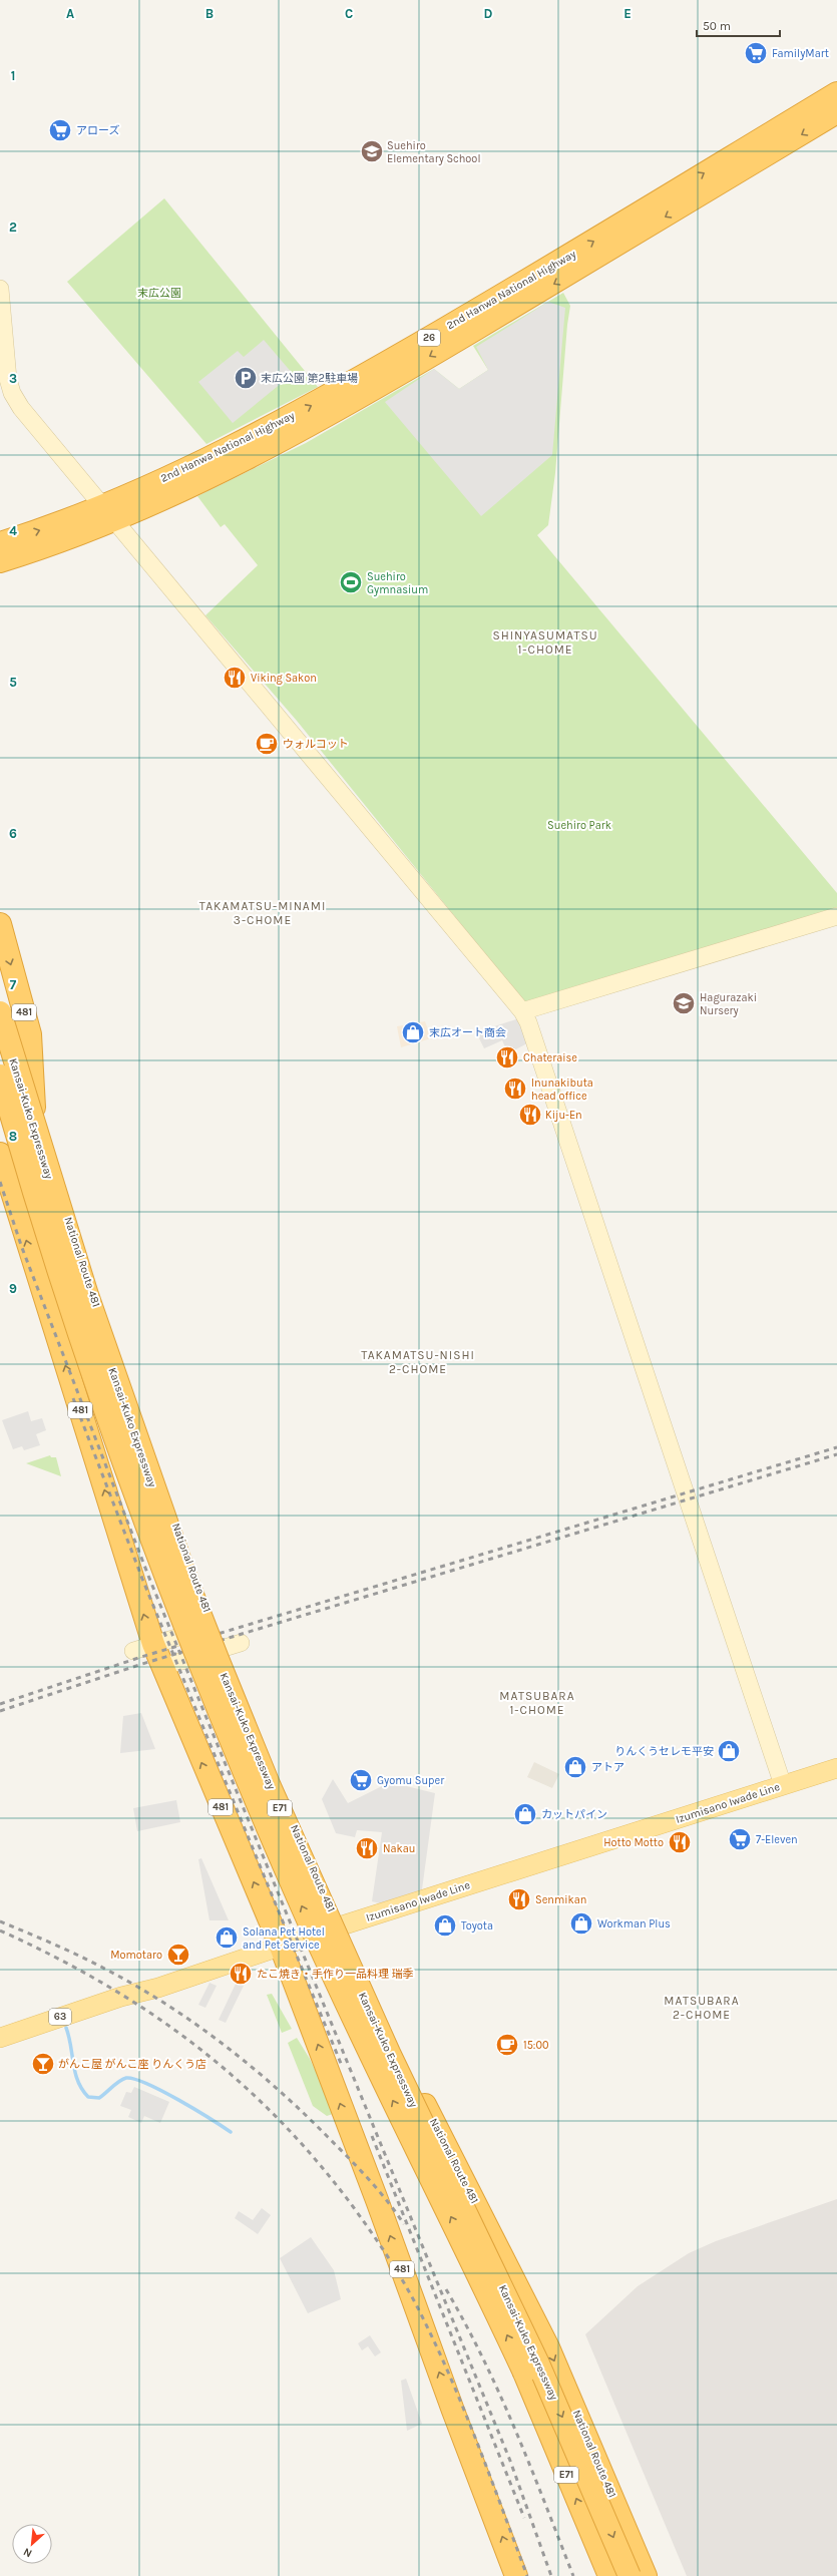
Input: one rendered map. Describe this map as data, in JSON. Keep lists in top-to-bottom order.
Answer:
{
  "streets": {
    "highway": [
      "2nd Hanwa National Highway",
      "26",
      "481",
      "Kansai-Kuko Expressway",
      "National Route 481",
      "E71"
    ],
    "main road": ["Izumisano Iwade Line", "63"]
  },
  "crossings": [
    ["481", "National Route 481"],
    ["481", "Izumisano Iwade Line"],
    ["National Route 481", "Izumisano Iwade Line"]
  ],
  "districts": [
    "SHINYASUMATSU 1-CHOME",
    "TAKAMATSU-MINAMI 3-CHOME",
    "TAKAMATSU-NISHI 2-CHOME",
    "MATSUBARA 1-CHOME",
    "MATSUBARA 2-CHOME"
  ],
  "parks": ["末広公園", "Suehiro Park"],
  "places": {
    "supermarket": [
      "FamilyMart",
      "アローズ",
      "Gyomu Super",
      "7-Eleven"
    ],
    "school or university": ["Suehiro Elementary School", "Hagurazaki Nursery"],
    "parking": ["末広公園 第2駐車場"],
    "sports": ["Suehiro Gymnasium"],
    "restaurant": [
      "Viking Sakon",
      "Chateraise",
      "Inunakibuta head office",
      "Kiju-En",
      "Hotto Motto",
      "Nakau",
      "Senmikan",
      "たこ焼き・手作り一品料理 瑞季"
    ],
    "cafe": ["ウォルコット", "15:00"],
    "shop": [
      "末広オート商会",
      "りんくうセレモ平安",
      "アトア",
      "カットパイン",
      "Workman Plus",
      "Toyota",
      "Solana Pet Hotel and Pet Service"
    ],
    "bar": ["Momotaro", "がんこ屋 がんこ座 りんくう店"]
  },
  "scale_bar": "50 m",
  "north": "bottom left",
  "grid": {
    "columns": [
      "A",
      "B",
      "C",
      "D",
      "E"
    ],
    "rows": [
      "1",
      "2",
      "3",
      "4",
      "5",
      "6",
      "7",
      "8",
      "9"
    ]
  }
}
